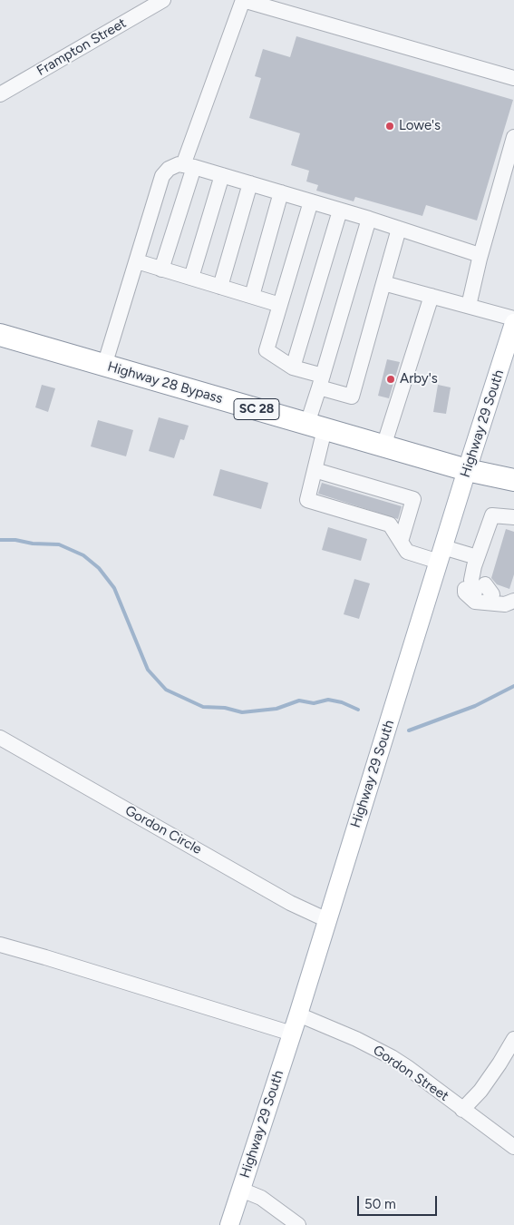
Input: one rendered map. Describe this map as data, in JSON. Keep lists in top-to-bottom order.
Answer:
{
  "streets": {
    "highway": ["Highway 28 Bypass", "SC 28"],
    "main road": ["Highway 29 South"],
    "street": ["Frampton Street", "Gordon Circle", "Gordon Street"]
  },
  "crossings": [
    ["Highway 28 Bypass", "Highway 29 South"],
    ["Highway 29 South", "Gordon Circle"],
    ["Highway 29 South", "Gordon Street"]
  ],
  "places": ["Lowe's", "Arby's"],
  "scale_bar": "50 m"
}
